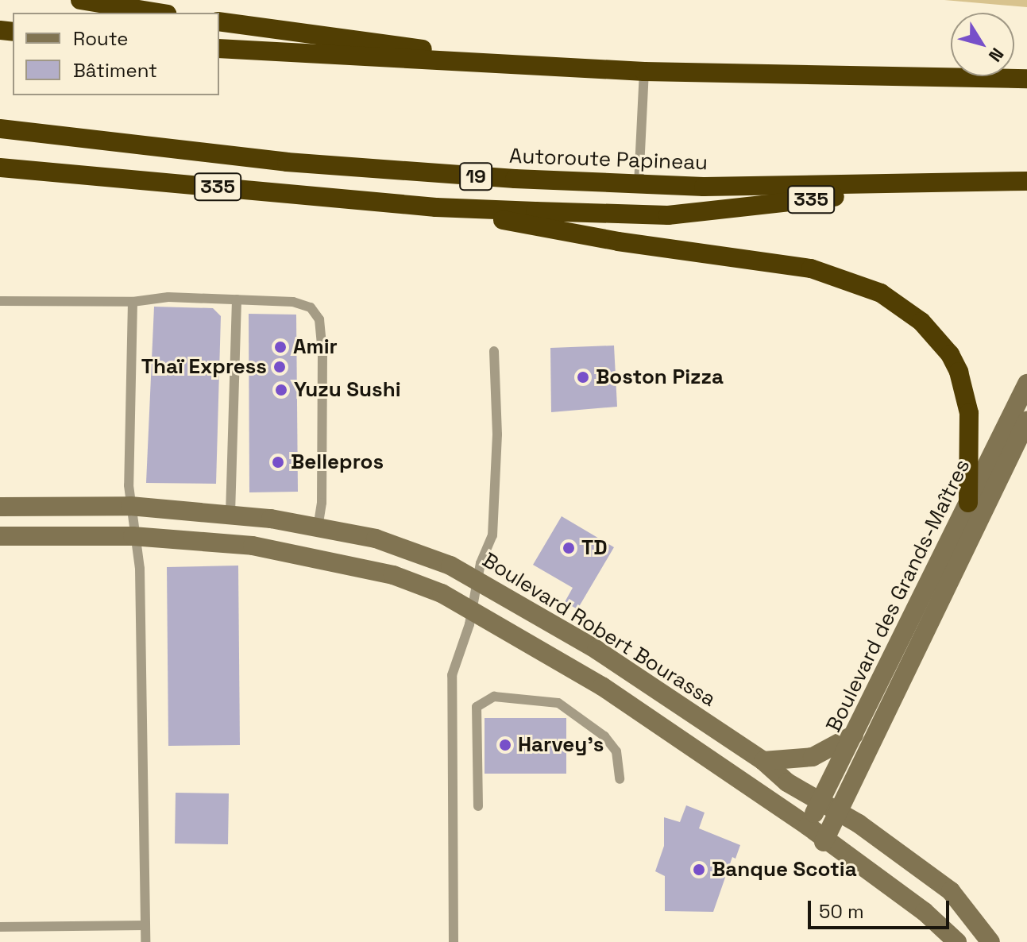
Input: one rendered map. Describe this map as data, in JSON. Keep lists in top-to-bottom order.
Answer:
{
  "streets": {
    "highway": ["Autoroute Papineau", "19", "335"],
    "street": ["Boulevard des Grands-Maîtres", "Boulevard Robert Bourassa"]
  },
  "crossings": [
    ["Autoroute Papineau", "335"],
    ["Boulevard des Grands-Maîtres", "Boulevard Robert Bourassa"]
  ],
  "places": [
    "Amir",
    "Thaï Express",
    "Boston Pizza",
    "Yuzu Sushi",
    "Bellepros",
    "TD",
    "Harvey's",
    "Banque Scotia"
  ],
  "legend": ["Route", "Bâtiment"],
  "scale_bar": "50 m",
  "north": "bottom right"
}
